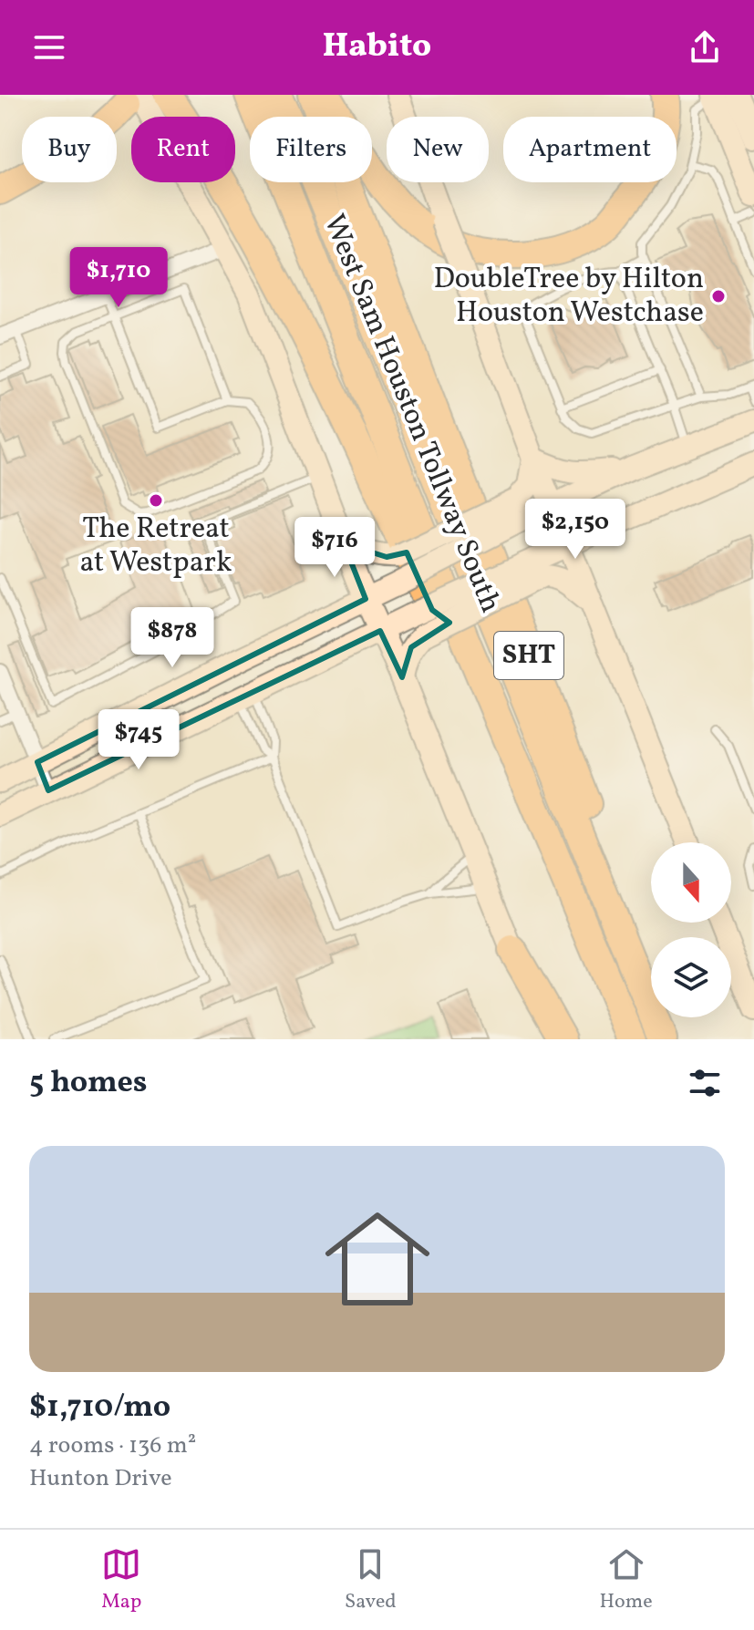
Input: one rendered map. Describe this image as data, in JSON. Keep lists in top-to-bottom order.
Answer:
{
  "streets": {
    "highway": ["West Sam Houston Tollway South", "SHT"]
  },
  "places": ["DoubleTree by Hilton Houston Westchase", "The Retreat at Westpark"],
  "north": "bottom",
  "page": {
    "header": "Habito",
    "chip": [
      "Buy",
      "Rent",
      "Filters",
      "New",
      "Apartment"
    ],
    "price": [
      "$1,710",
      "$2,150",
      "$716",
      "$878",
      "$745"
    ],
    "heading": "5 homes",
    "list": [
      {
        "name": "$1,710/mo",
        "note": "4 rooms · 136 m² · Hunton Drive"
      }
    ],
    "tabs": ["Map", "Saved", "Home"]
  }
}
